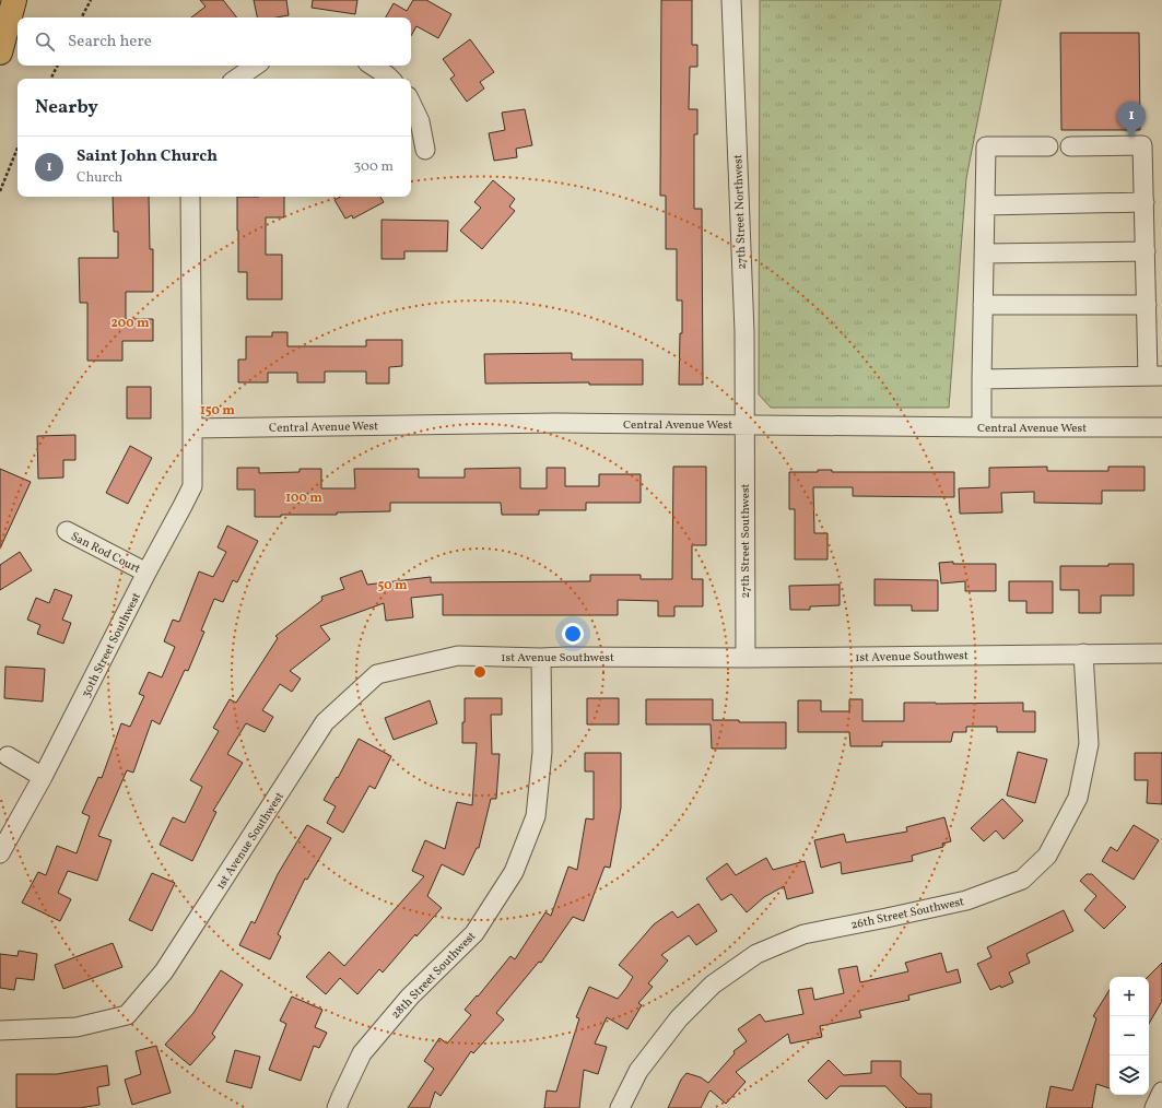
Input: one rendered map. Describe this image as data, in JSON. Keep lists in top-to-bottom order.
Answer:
{
  "streets": {
    "street": [
      "27th Street Northwest",
      "Central Avenue West",
      "27th Street Southwest",
      "San Rod Court",
      "30th Street Southwest",
      "1st Avenue Southwest",
      "26th Street Southwest",
      "28th Street Southwest"
    ]
  },
  "crossings": [
    ["27th Street Northwest", "Central Avenue West"],
    ["27th Street Northwest", "27th Street Southwest"],
    ["Central Avenue West", "27th Street Southwest"],
    ["Central Avenue West", "30th Street Southwest"],
    ["27th Street Southwest", "1st Avenue Southwest"],
    ["San Rod Court", "30th Street Southwest"],
    ["1st Avenue Southwest", "26th Street Southwest"],
    ["1st Avenue Southwest", "28th Street Southwest"]
  ],
  "page": {
    "search": "Search here",
    "heading": "Nearby",
    "pins": "1",
    "list": [
      {
        "mark": "1",
        "name": "Saint John Church",
        "note": "Church",
        "value": "300 m"
      }
    ],
    "map_buttons": ["+", "−"]
  },
  "rings": [
    "200 m",
    "150 m",
    "100 m",
    "50 m"
  ]
}
